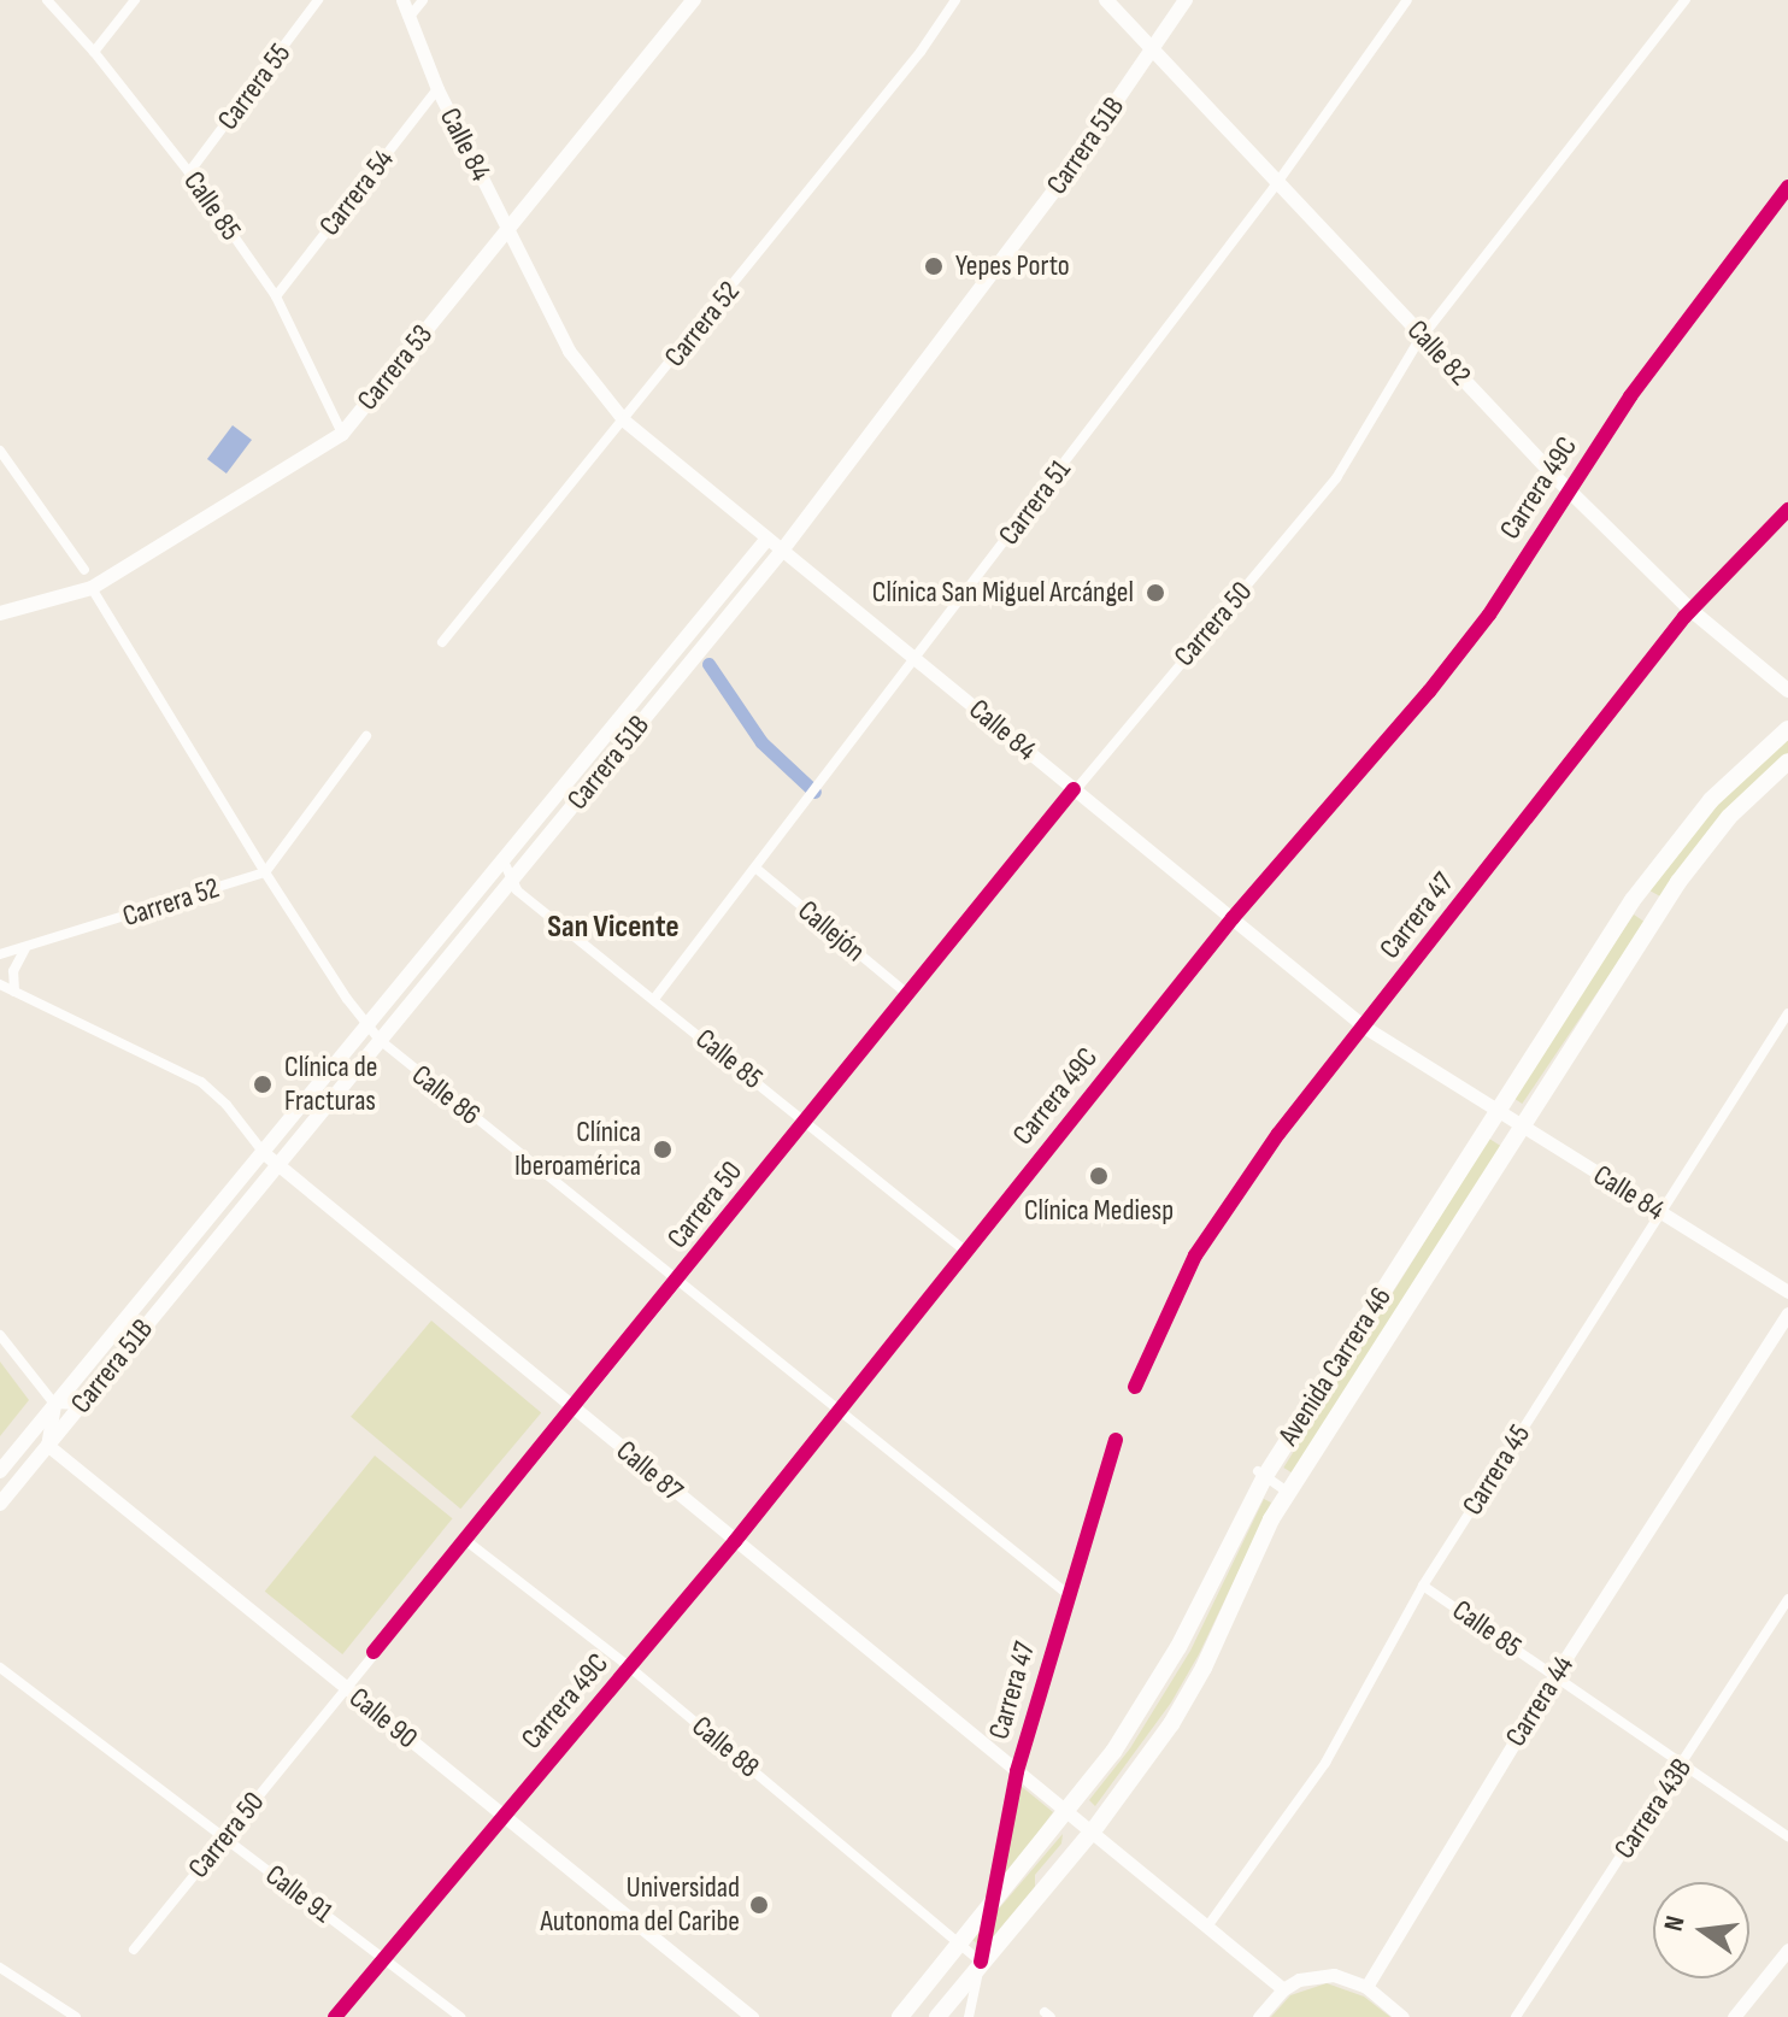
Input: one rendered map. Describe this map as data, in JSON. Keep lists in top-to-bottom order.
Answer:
{
  "streets": {
    "main road": [
      "Carrera 51B",
      "Calle 82",
      "Carrera 53",
      "Avenida Carrera 46"
    ],
    "street": [
      "Carrera 55",
      "Calle 84",
      "Carrera 54",
      "Calle 85",
      "Carrera 52",
      "Carrera 49C",
      "Carrera 51",
      "Carrera 50",
      "Carrera 47",
      "Callejón",
      "Calle 86",
      "Carrera 45",
      "Calle 87",
      "Carrera 44",
      "Calle 90",
      "Calle 88",
      "Carrera 43B",
      "Calle 91"
    ]
  },
  "crossings": [
    ["Carrera 55", "Calle 85"],
    ["Calle 84", "Carrera 51B"],
    ["Calle 84", "Carrera 54"],
    ["Calle 84", "Carrera 52"],
    ["Calle 84", "Carrera 53"],
    ["Calle 84", "Carrera 49C"],
    ["Calle 84", "Carrera 51"],
    ["Calle 84", "Carrera 50"],
    ["Calle 84", "Carrera 47"],
    ["Calle 84", "Avenida Carrera 46"],
    ["Calle 84", "Carrera 45"],
    ["Carrera 51B", "Calle 85"],
    ["Carrera 51B", "Calle 82"],
    ["Carrera 51B", "Calle 86"],
    ["Carrera 51B", "Calle 87"],
    ["Carrera 51B", "Calle 90"],
    ["Carrera 54", "Calle 85"],
    ["Calle 85", "Carrera 53"],
    ["Calle 85", "Carrera 49C"],
    ["Calle 85", "Carrera 51"],
    ["Calle 85", "Carrera 50"],
    ["Calle 85", "Carrera 45"],
    ["Calle 85", "Carrera 44"],
    ["Calle 85", "Carrera 43B"],
    ["Carrera 52", "Calle 86"],
    ["Calle 82", "Carrera 49C"],
    ["Calle 82", "Carrera 51"],
    ["Calle 82", "Carrera 50"],
    ["Calle 82", "Carrera 47"],
    ["Carrera 53", "Calle 86"],
    ["Carrera 49C", "Calle 86"],
    ["Carrera 49C", "Calle 87"],
    ["Carrera 49C", "Calle 90"],
    ["Carrera 49C", "Calle 88"],
    ["Carrera 49C", "Calle 91"],
    ["Carrera 51", "Callejón"],
    ["Carrera 50", "Callejón"],
    ["Carrera 50", "Calle 86"],
    ["Carrera 50", "Calle 87"],
    ["Carrera 50", "Calle 90"],
    ["Carrera 50", "Calle 88"],
    ["Carrera 50", "Calle 91"],
    ["Carrera 47", "Calle 86"],
    ["Carrera 47", "Avenida Carrera 46"],
    ["Carrera 47", "Calle 87"],
    ["Carrera 47", "Calle 88"],
    ["Avenida Carrera 46", "Calle 87"],
    ["Avenida Carrera 46", "Calle 88"],
    ["Carrera 45", "Calle 87"]
  ],
  "districts": ["San Vicente"],
  "places": [
    "Yepes Porto",
    "Clínica San Miguel Arcángel",
    "Clínica de Fracturas",
    "Clínica Iberoamérica",
    "Clínica Mediesp",
    "Universidad Autonoma del Caribe"
  ],
  "north": "left"
}
